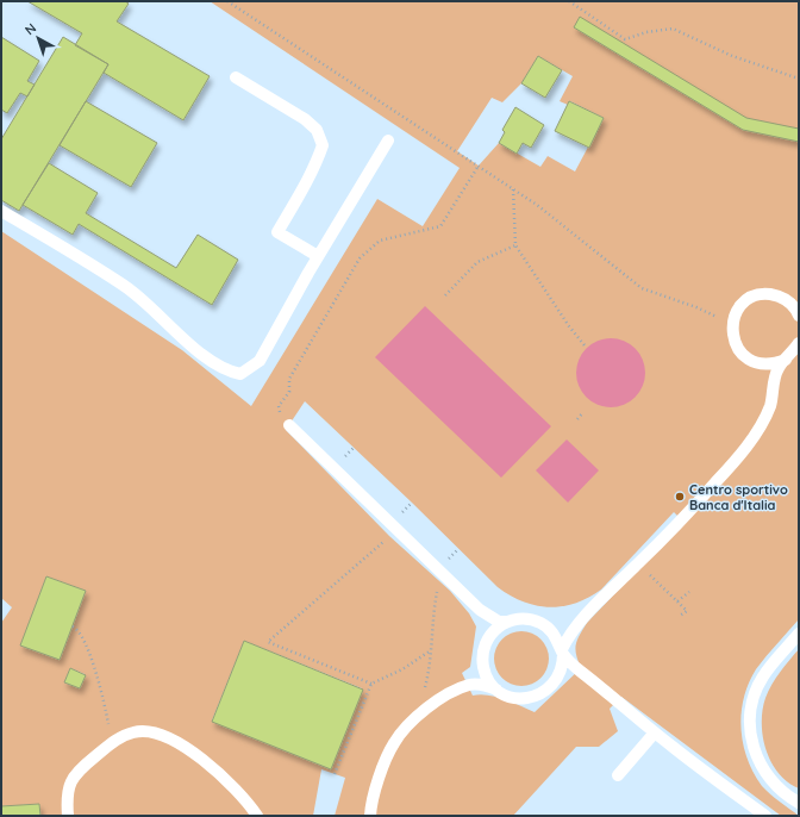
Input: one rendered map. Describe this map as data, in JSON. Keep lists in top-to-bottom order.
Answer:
{
  "places": ["Centro sportivo Banca d'Italia"],
  "north": "top left"
}
